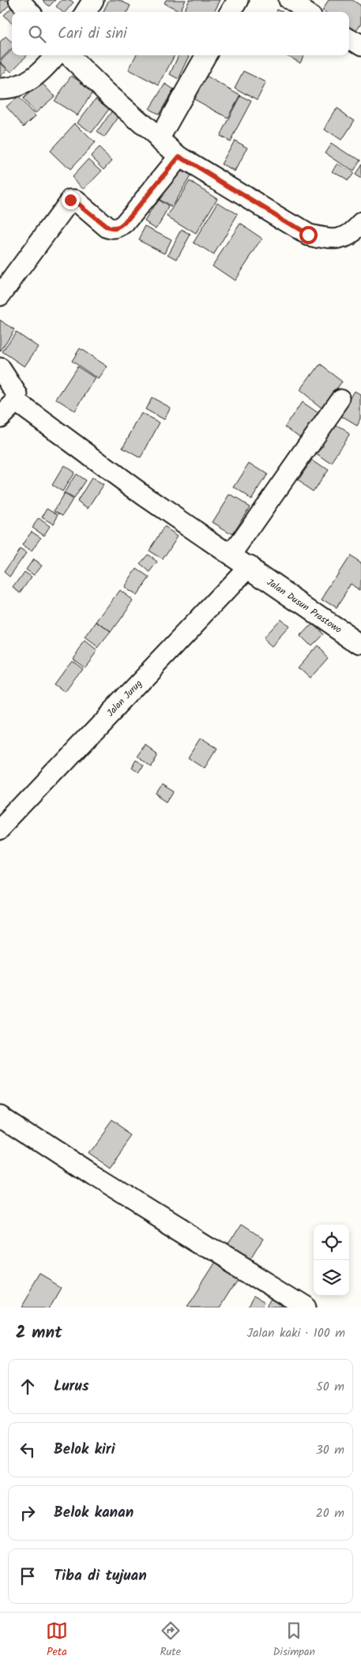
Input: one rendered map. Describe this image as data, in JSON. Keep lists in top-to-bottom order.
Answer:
{
  "streets": {
    "street": ["Jalan Dusun Prastowo", "Jalan Jurug"]
  },
  "crossings": [
    ["Jalan Dusun Prastowo", "Jalan Jurug"]
  ],
  "page": {
    "search": "Cari di sini",
    "heading": ["2 mnt", "Jalan kaki · 100 m"],
    "list": [
      ["Lurus", "50 m"],
      ["Belok kiri", "30 m"],
      ["Belok kanan", "20 m"],
      "Tiba di tujuan"
    ],
    "nav": ["Peta", "Rute", "Disimpan"]
  }
}
